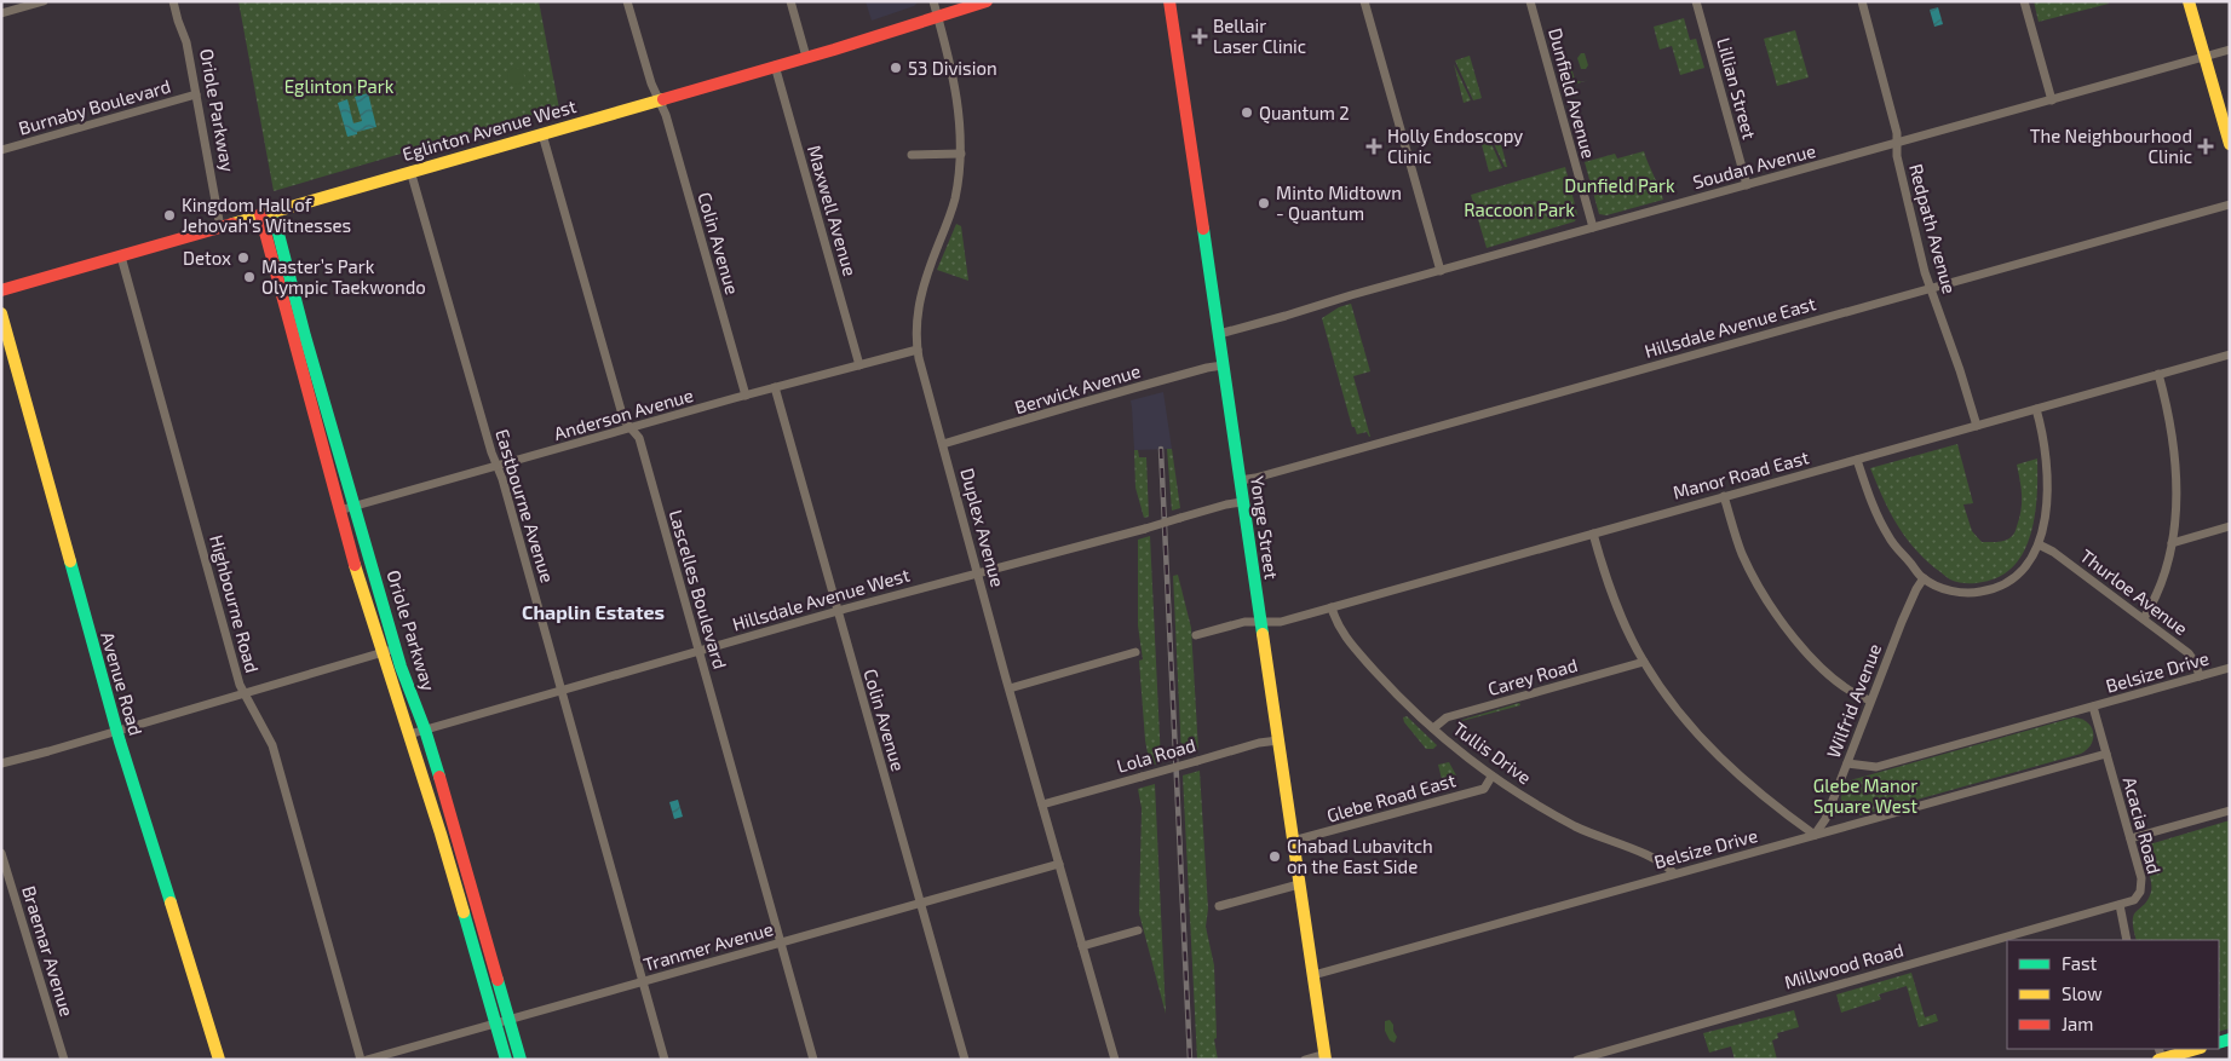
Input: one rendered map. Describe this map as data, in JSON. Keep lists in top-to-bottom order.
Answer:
{
  "streets": {
    "main road": [
      "Oriole Parkway",
      "Eglinton Avenue West",
      "Yonge Street",
      "Avenue Road"
    ],
    "street": [
      "Lillian Street",
      "Dunfield Avenue",
      "Burnaby Boulevard",
      "Soudan Avenue",
      "Maxwell Avenue",
      "Redpath Avenue",
      "Colin Avenue",
      "Hillsdale Avenue East",
      "Berwick Avenue",
      "Anderson Avenue",
      "Manor Road East",
      "Eastbourne Avenue",
      "Duplex Avenue",
      "Lascelles Boulevard",
      "Thurloe Avenue",
      "Hillsdale Avenue West",
      "Highbourne Road",
      "Belsize Drive",
      "Carey Road",
      "Wilfrid Avenue",
      "Tullis Drive",
      "Lola Road",
      "Glebe Road East",
      "Acacia Road",
      "Tranmer Avenue",
      "Braemar Avenue",
      "Millwood Road"
    ]
  },
  "crossings": [
    ["Lillian Street", "Soudan Avenue"],
    ["Dunfield Avenue", "Soudan Avenue"],
    ["Burnaby Boulevard", "Oriole Parkway"],
    ["Oriole Parkway", "Eglinton Avenue West"],
    ["Oriole Parkway", "Anderson Avenue"],
    ["Oriole Parkway", "Hillsdale Avenue West"],
    ["Oriole Parkway", "Tranmer Avenue"],
    ["Eglinton Avenue West", "Maxwell Avenue"],
    ["Eglinton Avenue West", "Colin Avenue"],
    ["Eglinton Avenue West", "Eastbourne Avenue"],
    ["Eglinton Avenue West", "Duplex Avenue"],
    ["Eglinton Avenue West", "Lascelles Boulevard"],
    ["Eglinton Avenue West", "Highbourne Road"],
    ["Soudan Avenue", "Redpath Avenue"],
    ["Soudan Avenue", "Yonge Street"],
    ["Maxwell Avenue", "Anderson Avenue"],
    ["Redpath Avenue", "Hillsdale Avenue East"],
    ["Redpath Avenue", "Manor Road East"],
    ["Colin Avenue", "Anderson Avenue"],
    ["Colin Avenue", "Hillsdale Avenue West"],
    ["Colin Avenue", "Tranmer Avenue"],
    ["Hillsdale Avenue East", "Yonge Street"],
    ["Berwick Avenue", "Duplex Avenue"],
    ["Berwick Avenue", "Yonge Street"],
    ["Anderson Avenue", "Eastbourne Avenue"],
    ["Anderson Avenue", "Duplex Avenue"],
    ["Anderson Avenue", "Lascelles Boulevard"],
    ["Manor Road East", "Yonge Street"],
    ["Manor Road East", "Tullis Drive"],
    ["Eastbourne Avenue", "Hillsdale Avenue West"],
    ["Eastbourne Avenue", "Tranmer Avenue"],
    ["Duplex Avenue", "Hillsdale Avenue West"],
    ["Duplex Avenue", "Lola Road"],
    ["Duplex Avenue", "Tranmer Avenue"],
    ["Yonge Street", "Hillsdale Avenue West"],
    ["Yonge Street", "Belsize Drive"],
    ["Yonge Street", "Lola Road"],
    ["Yonge Street", "Glebe Road East"],
    ["Lascelles Boulevard", "Hillsdale Avenue West"],
    ["Lascelles Boulevard", "Tranmer Avenue"],
    ["Thurloe Avenue", "Belsize Drive"],
    ["Belsize Drive", "Wilfrid Avenue"],
    ["Belsize Drive", "Tullis Drive"],
    ["Belsize Drive", "Acacia Road"],
    ["Carey Road", "Tullis Drive"],
    ["Tullis Drive", "Glebe Road East"],
    ["Acacia Road", "Millwood Road"]
  ],
  "districts": ["Chaplin Estates"],
  "parks": [
    "Eglinton Park",
    "Dunfield Park",
    "Raccoon Park",
    "Glebe Manor Square West"
  ],
  "places": {
    "health": ["Bellair Laser Clinic", "Holly Endoscopy Clinic", "The Neighbourhood Clinic"],
    "other": [
      "53 Division",
      "Quantum 2",
      "Minto Midtown - Quantum",
      "Kingdom Hall of Jehovah's Witnesses",
      "Detox",
      "Master’s Park Olympic Taekwondo",
      "Chabad Lubavitch on the East Side"
    ]
  },
  "legend": ["Fast", "Slow", "Jam"]
}
